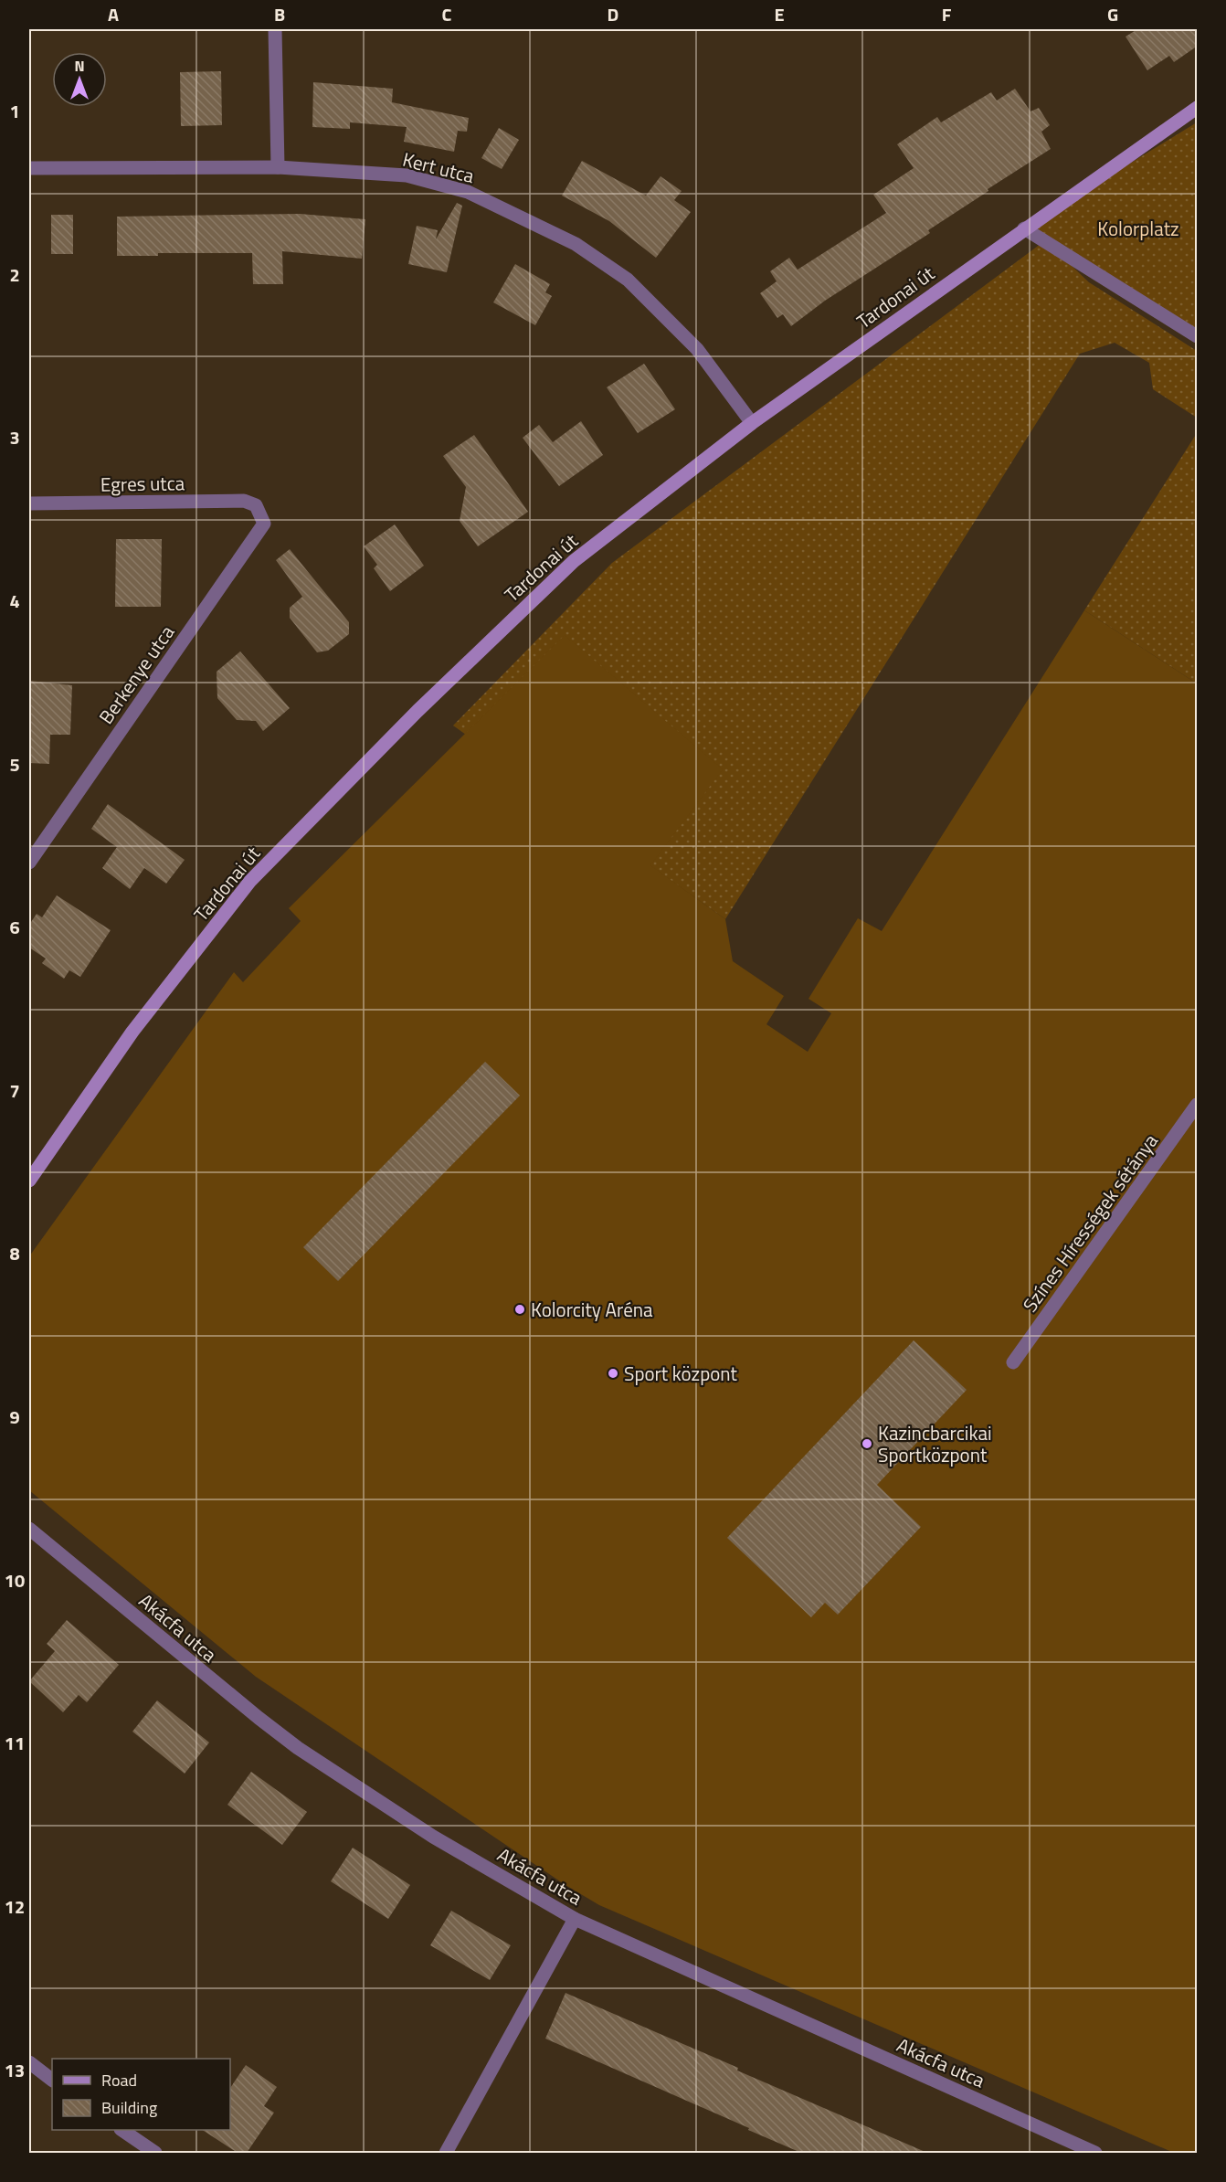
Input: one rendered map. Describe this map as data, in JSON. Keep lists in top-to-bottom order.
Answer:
{
  "streets": {
    "street": [
      "Kert utca",
      "Tardonai út",
      "Egres utca",
      "Berkenye utca",
      "Színes Hírességek sétánya",
      "Akácfa utca"
    ]
  },
  "crossings": [
    ["Kert utca", "Tardonai út"],
    ["Egres utca", "Berkenye utca"]
  ],
  "parks": ["Kolorplatz"],
  "places": ["Kolorcity Aréna", "Sport központ", "Kazincbarcikai Sportközpont"],
  "legend": ["Road", "Building"],
  "north": "top",
  "grid": {
    "columns": [
      "A",
      "B",
      "C",
      "D",
      "E",
      "F",
      "G"
    ],
    "rows": [
      "1",
      "2",
      "3",
      "4",
      "5",
      "6",
      "7",
      "8",
      "9",
      "10",
      "11",
      "12",
      "13"
    ]
  }
}
